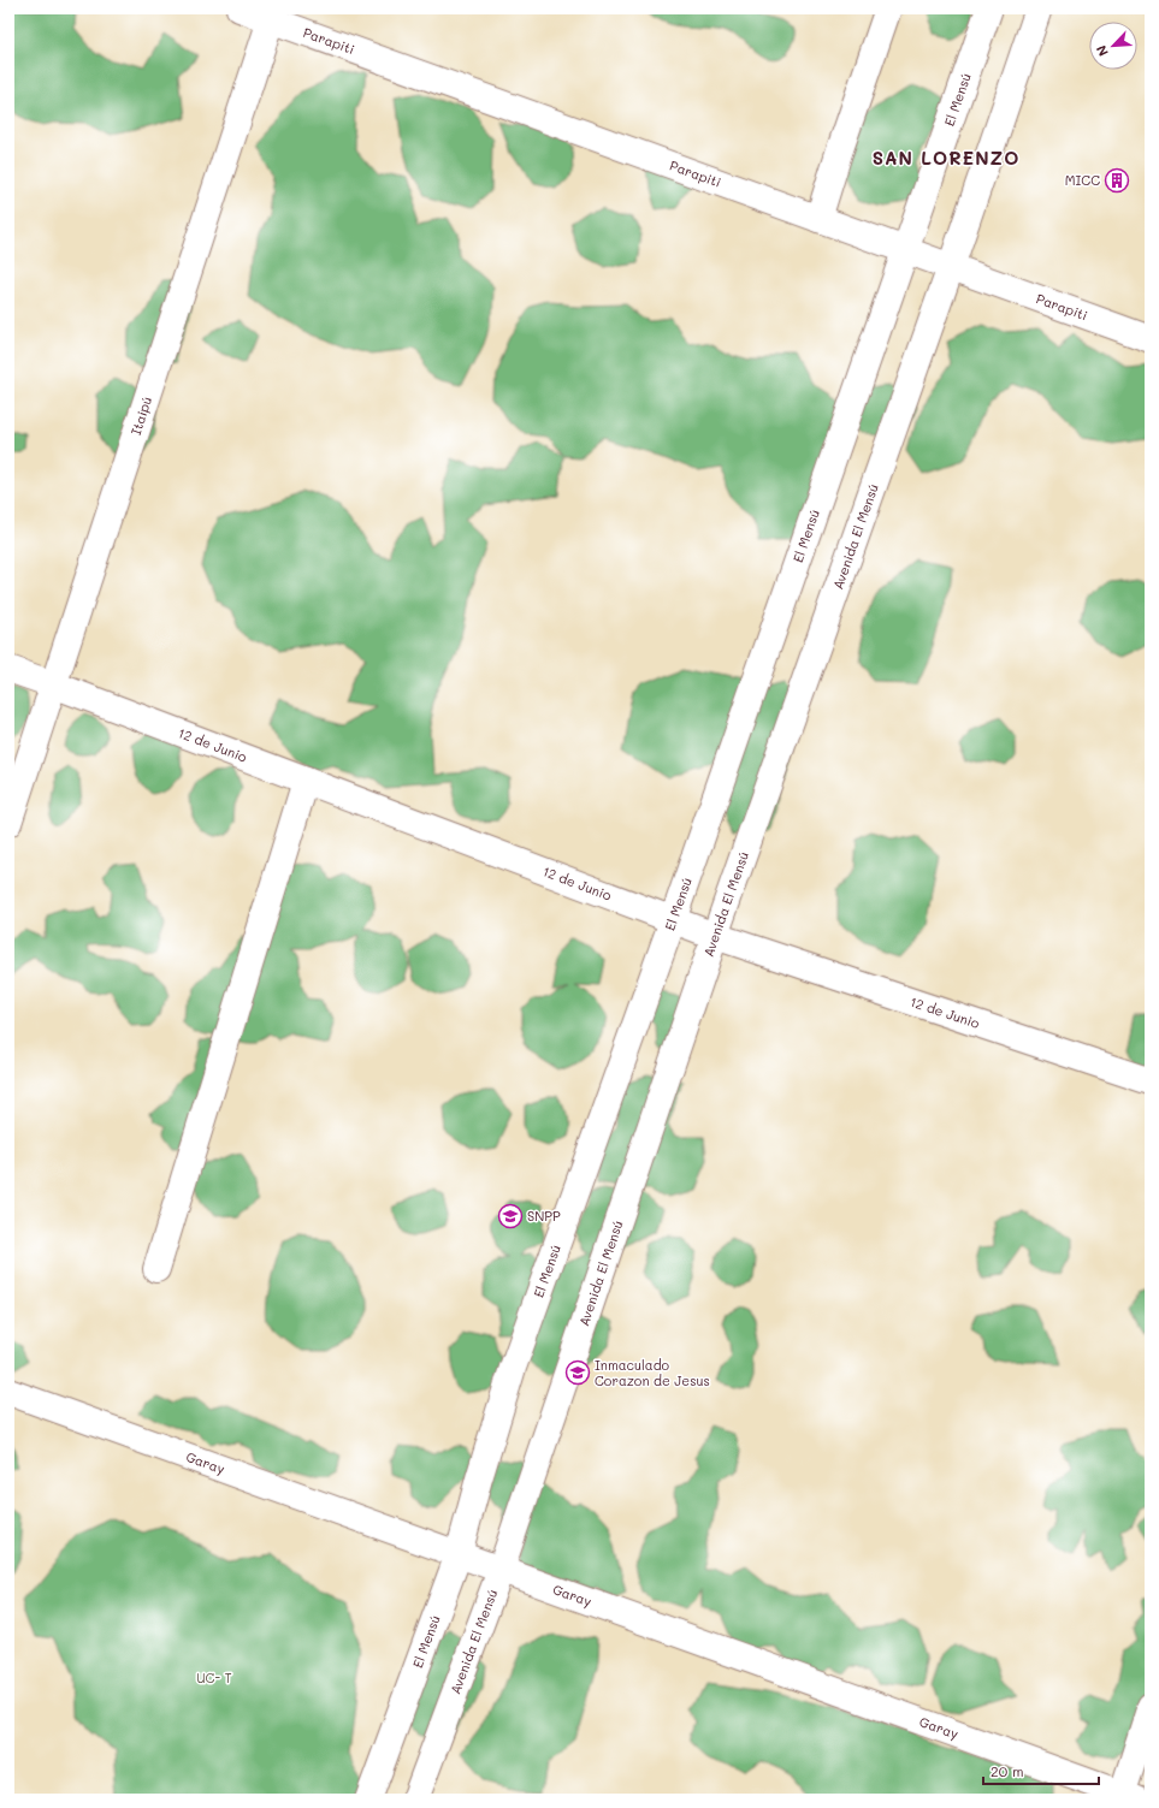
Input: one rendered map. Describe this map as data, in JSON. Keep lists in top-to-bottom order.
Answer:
{
  "streets": {
    "street": [
      "Parapiti",
      "El Mensú",
      "Itaipú",
      "Avenida El Mensú",
      "12 de Junio",
      "Garay"
    ]
  },
  "crossings": [
    ["Parapiti", "El Mensú"],
    ["Parapiti", "Itaipú"],
    ["Parapiti", "Avenida El Mensú"],
    ["El Mensú", "12 de Junio"],
    ["El Mensú", "Garay"],
    ["Itaipú", "12 de Junio"],
    ["Avenida El Mensú", "12 de Junio"],
    ["Avenida El Mensú", "Garay"]
  ],
  "districts": ["SAN LORENZO"],
  "parks": ["UC- T"],
  "places": {
    "building": ["MICC"],
    "school or university": ["SNPP", "Inmaculado Corazon de Jesus"]
  },
  "scale_bar": "20 m",
  "north": "bottom left"
}
